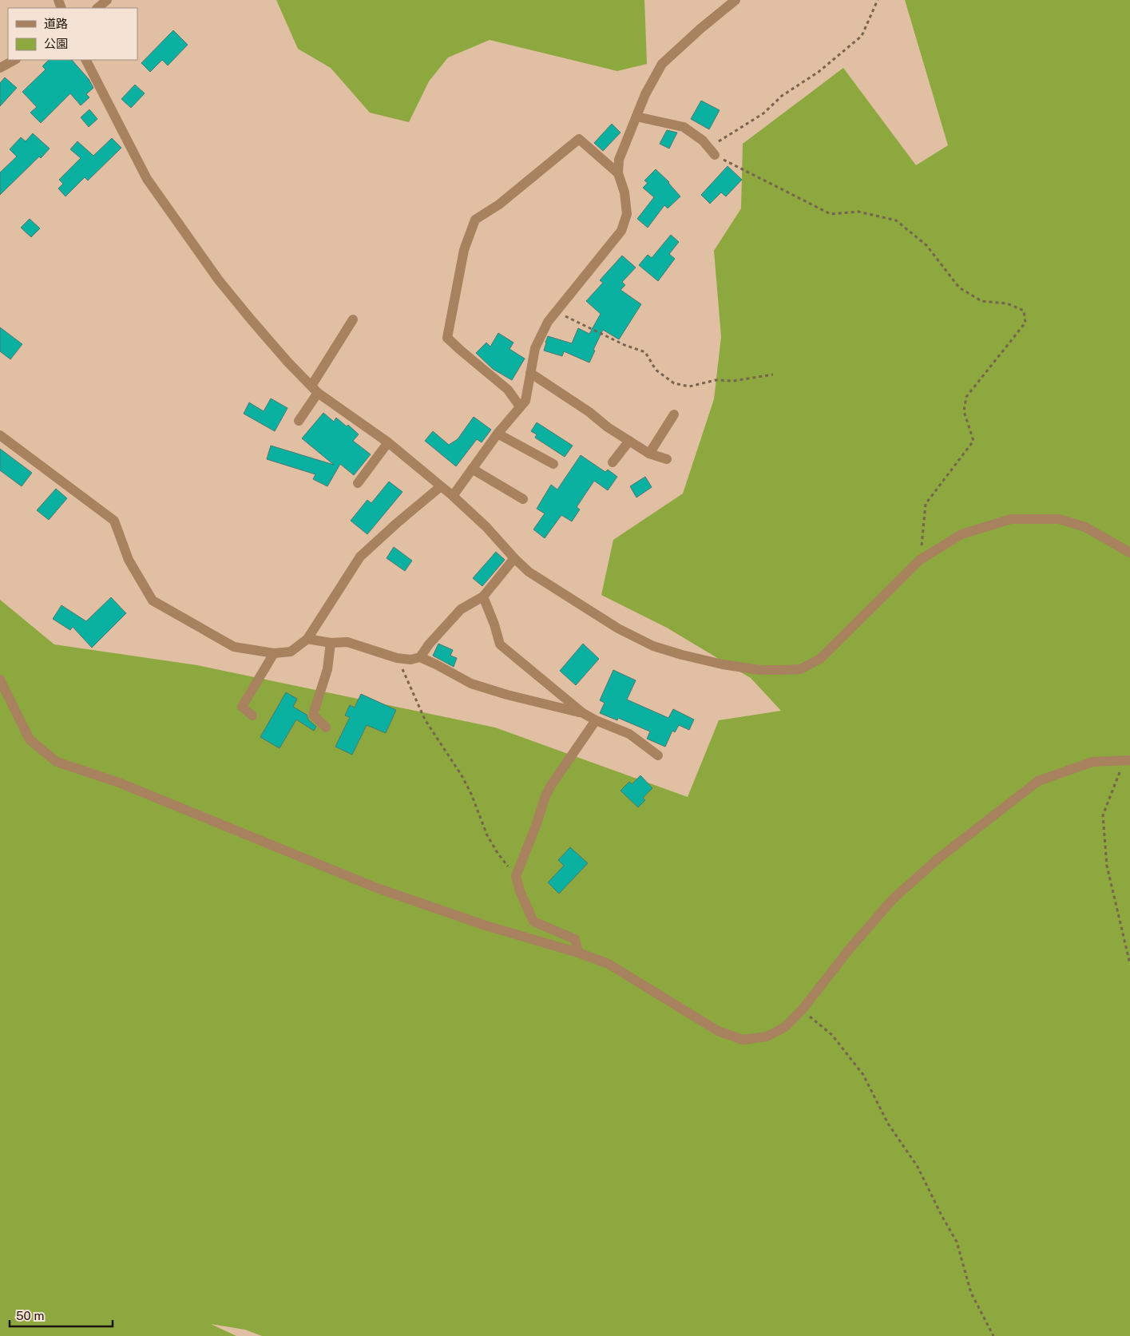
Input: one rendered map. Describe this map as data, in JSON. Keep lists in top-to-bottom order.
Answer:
{
  "legend": ["道路", "公園"],
  "scale_bar": "50 m"
}
